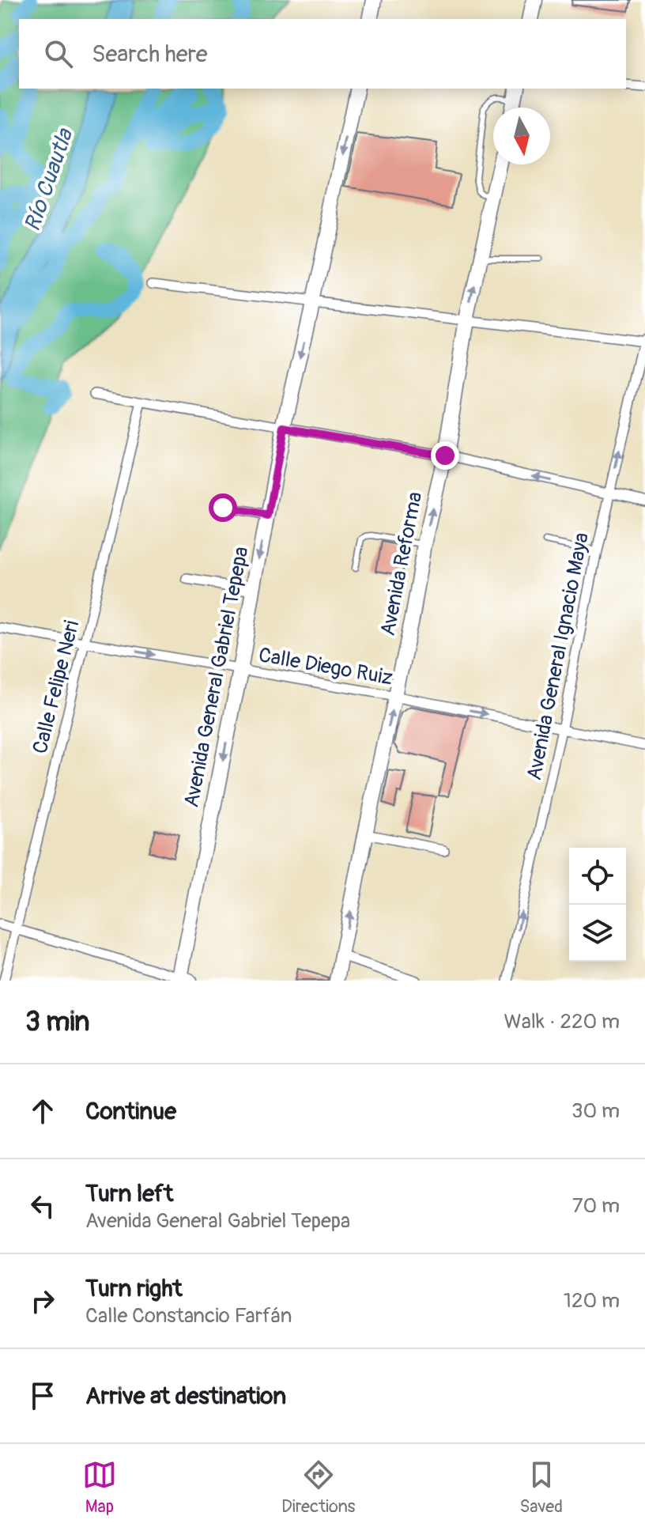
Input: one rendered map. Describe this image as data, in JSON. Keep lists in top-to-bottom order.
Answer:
{
  "streets": {
    "main road": ["Avenida Reforma", "Avenida General Gabriel Tepepa"],
    "street": ["Avenida General Ignacio Maya", "Calle Diego Ruiz", "Calle Felipe Neri"]
  },
  "crossings": [
    ["Avenida Reforma", "Calle Diego Ruiz"],
    ["Avenida General Ignacio Maya", "Calle Diego Ruiz"],
    ["Calle Diego Ruiz", "Avenida General Gabriel Tepepa"],
    ["Calle Diego Ruiz", "Calle Felipe Neri"]
  ],
  "one_way": [
    "Avenida Reforma",
    "Avenida General Ignacio Maya",
    "Calle Diego Ruiz",
    "Avenida General Gabriel Tepepa"
  ],
  "water": ["Río Cuautla"],
  "north": "bottom",
  "page": {
    "search": "Search here",
    "heading": ["3 min", "Walk · 220 m"],
    "list": [
      ["Continue", "30 m"],
      ["Turn left", "Avenida General Gabriel Tepepa", "70 m"],
      ["Turn right", "Calle Constancio Farfán", "120 m"],
      "Arrive at destination"
    ],
    "nav": ["Map", "Directions", "Saved"]
  }
}
